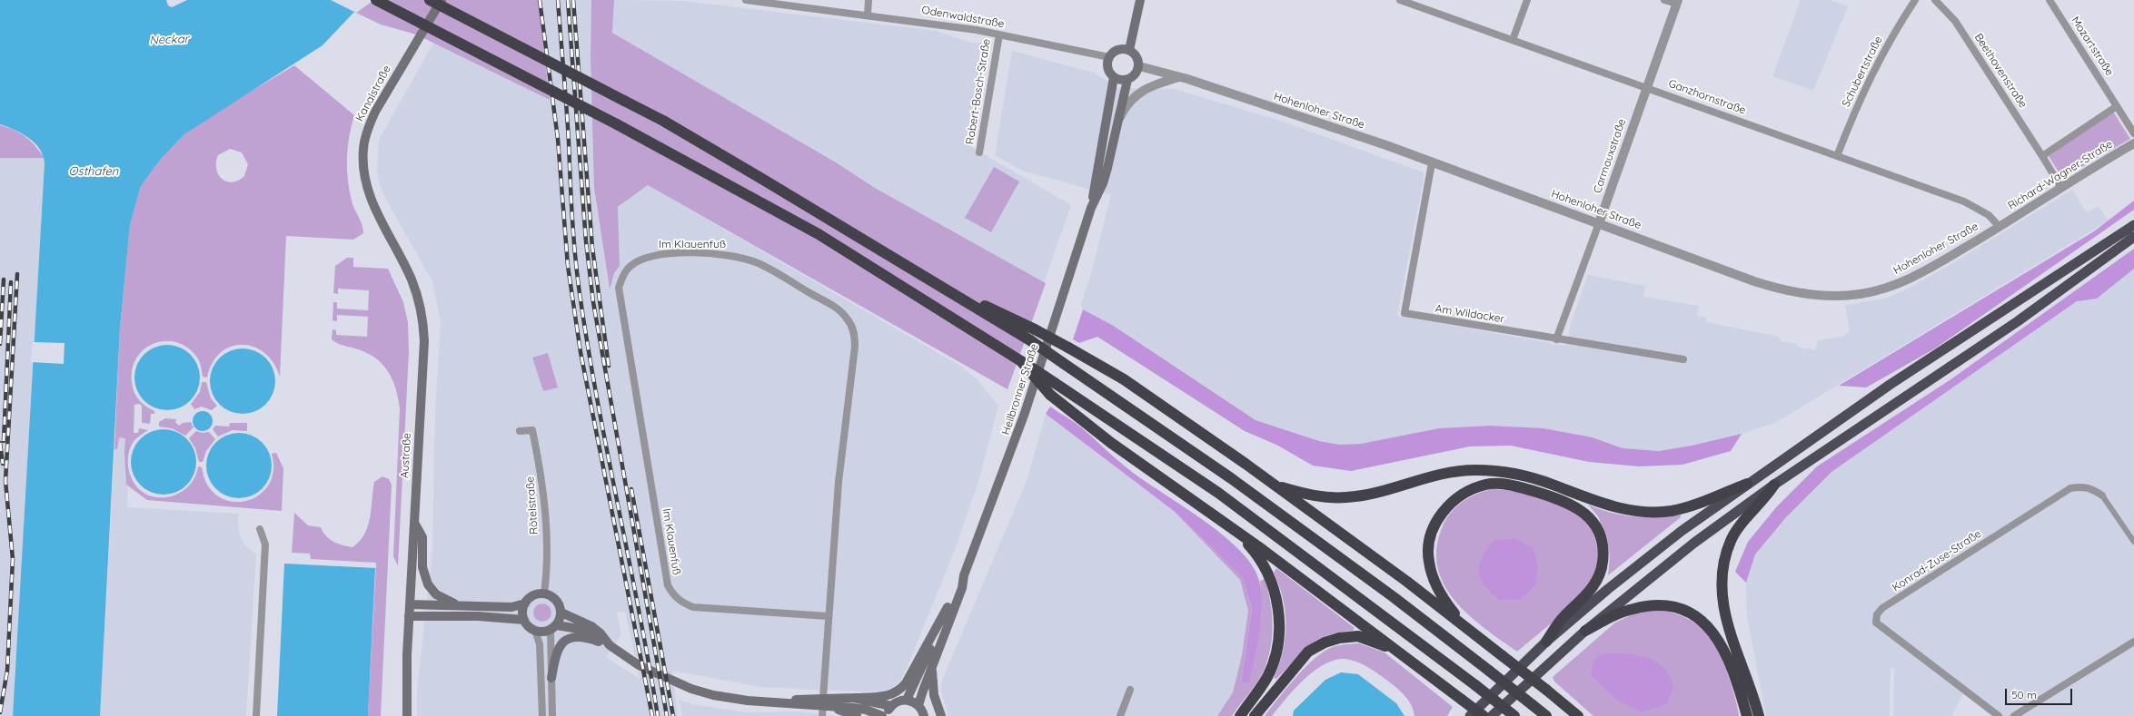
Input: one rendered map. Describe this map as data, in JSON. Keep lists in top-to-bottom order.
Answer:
{
  "streets": {
    "main road": ["Kanalstraße", "Heilbronner Straße", "Austraße"],
    "street": [
      "Odenwaldstraße",
      "Mozartstraße",
      "Beethovenstraße",
      "Schubertstraße",
      "Robert-Bosch-Straße",
      "Ganzhornstraße",
      "Hohenloher Straße",
      "Carmauxstraße",
      "Richard-Wagner-Straße",
      "Im Klauenfuß",
      "Am Wildacker",
      "Rötelstraße",
      "Konrad-Zuse-Straße"
    ]
  },
  "crossings": [
    ["Odenwaldstraße", "Robert-Bosch-Straße"],
    ["Odenwaldstraße", "Hohenloher Straße"],
    ["Odenwaldstraße", "Heilbronner Straße"],
    ["Beethovenstraße", "Richard-Wagner-Straße"],
    ["Schubertstraße", "Ganzhornstraße"],
    ["Kanalstraße", "Austraße"],
    ["Ganzhornstraße", "Hohenloher Straße"],
    ["Ganzhornstraße", "Carmauxstraße"],
    ["Ganzhornstraße", "Richard-Wagner-Straße"],
    ["Hohenloher Straße", "Carmauxstraße"],
    ["Hohenloher Straße", "Richard-Wagner-Straße"],
    ["Hohenloher Straße", "Am Wildacker"],
    ["Hohenloher Straße", "Heilbronner Straße"],
    ["Carmauxstraße", "Am Wildacker"]
  ],
  "water": ["Neckar", "Osthafen"],
  "scale_bar": "50 m"
}
